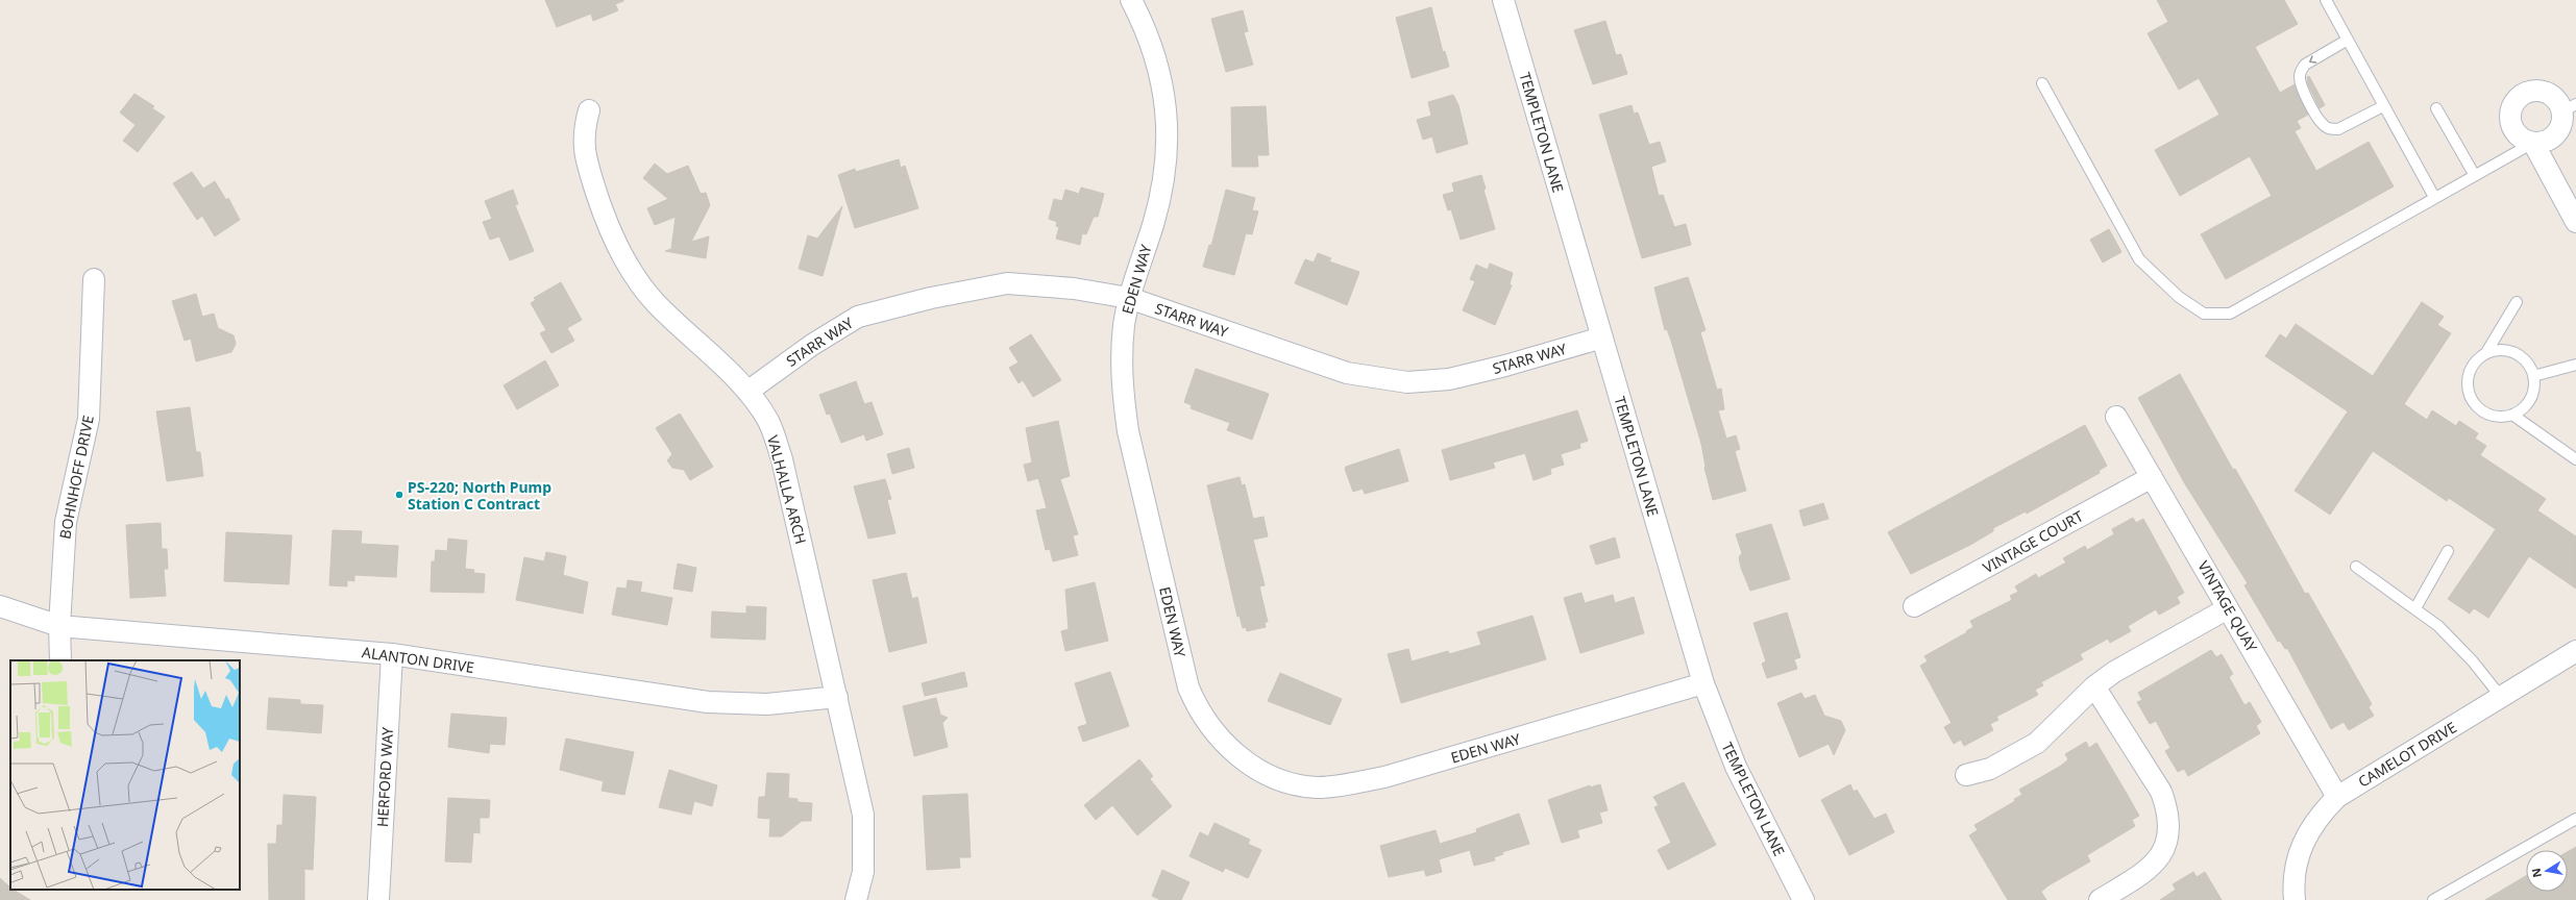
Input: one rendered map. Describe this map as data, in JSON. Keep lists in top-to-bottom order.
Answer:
{
  "streets": {
    "street": [
      "TEMPLETON LANE",
      "EDEN WAY",
      "STARR WAY",
      "BOHNHOFF DRIVE",
      "VALHALLA ARCH",
      "VINTAGE COURT",
      "VINTAGE QUAY",
      "ALANTON DRIVE",
      "CAMELOT DRIVE",
      "HERFORD WAY"
    ]
  },
  "crossings": [
    ["TEMPLETON LANE", "EDEN WAY"],
    ["TEMPLETON LANE", "STARR WAY"],
    ["EDEN WAY", "STARR WAY"],
    ["STARR WAY", "VALHALLA ARCH"],
    ["BOHNHOFF DRIVE", "ALANTON DRIVE"],
    ["VALHALLA ARCH", "ALANTON DRIVE"],
    ["VINTAGE COURT", "VINTAGE QUAY"],
    ["VINTAGE QUAY", "CAMELOT DRIVE"],
    ["ALANTON DRIVE", "HERFORD WAY"]
  ],
  "places": ["PS-220; North Pump Station C Contract"],
  "north": "left"
}
